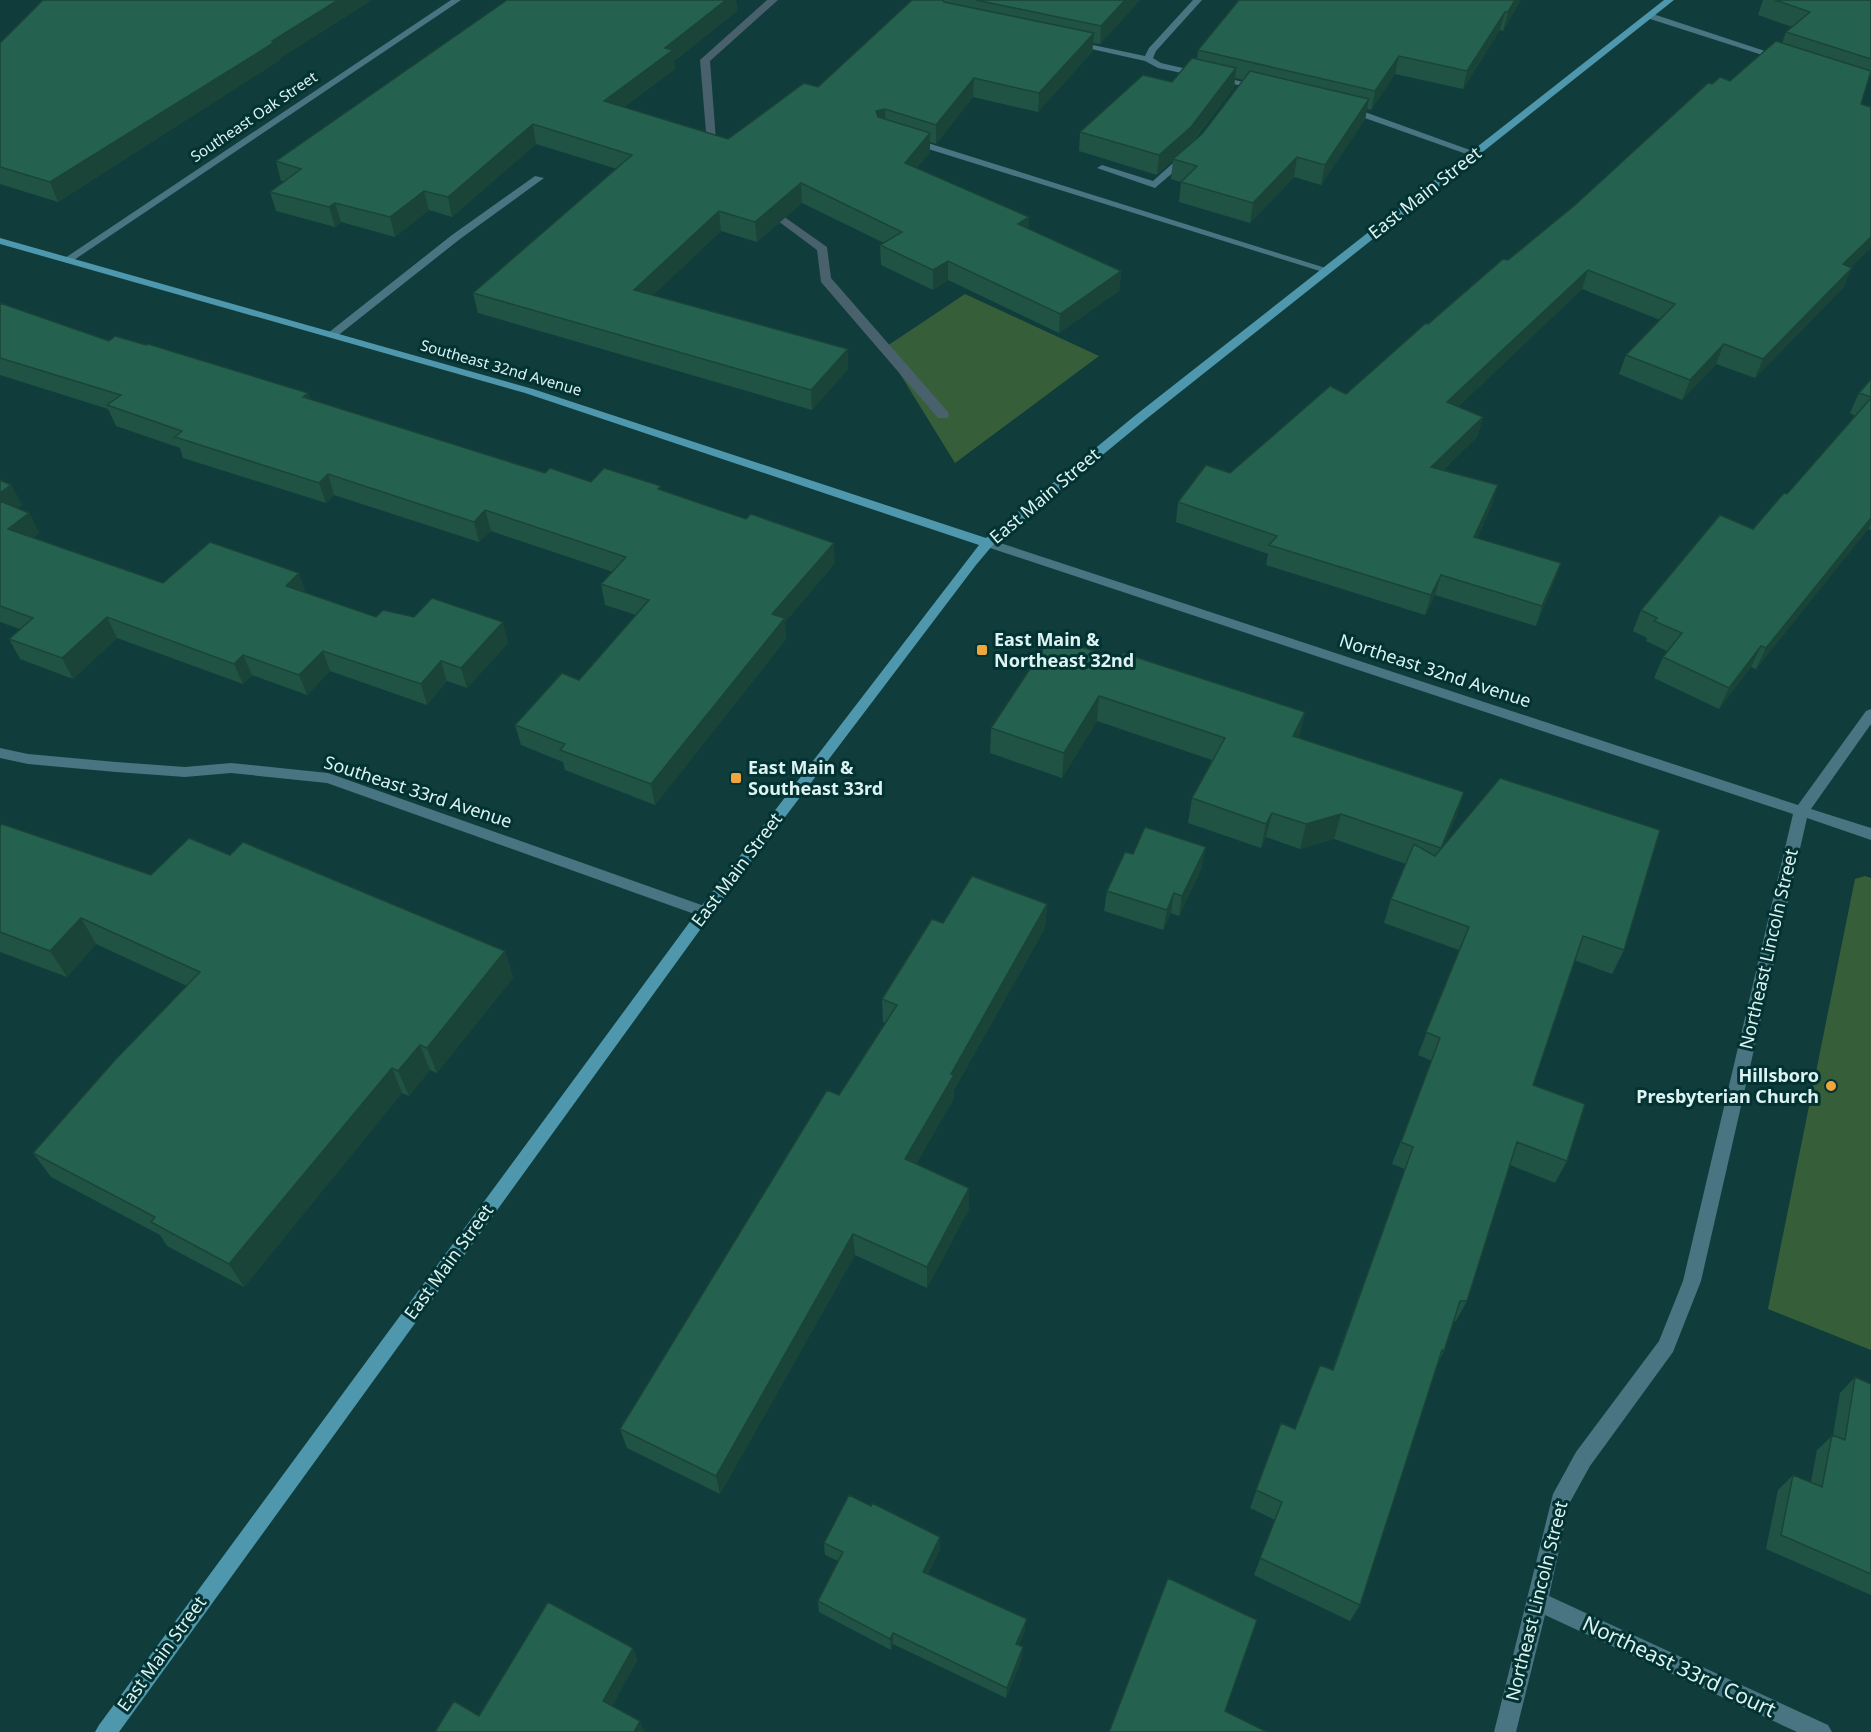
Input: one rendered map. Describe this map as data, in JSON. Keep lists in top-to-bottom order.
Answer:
{
  "streets": {
    "main road": ["East Main Street", "Southeast 32nd Avenue"],
    "street": [
      "Southeast Oak Street",
      "Northeast 32nd Avenue",
      "Southeast 33rd Avenue",
      "Northeast Lincoln Street",
      "Northeast 33rd Court"
    ]
  },
  "crossings": [
    ["Southeast Oak Street", "Southeast 32nd Avenue"],
    ["East Main Street", "Southeast 32nd Avenue"],
    ["East Main Street", "Northeast 32nd Avenue"],
    ["East Main Street", "Southeast 33rd Avenue"],
    ["Southeast 32nd Avenue", "Northeast 32nd Avenue"],
    ["Northeast 32nd Avenue", "Northeast Lincoln Street"],
    ["Northeast Lincoln Street", "Northeast 33rd Court"]
  ],
  "places": {
    "transit": ["East Main & Northeast 32nd", "East Main & Southeast 33rd"],
    "other": ["Hillsboro Presbyterian Church"]
  }
}
